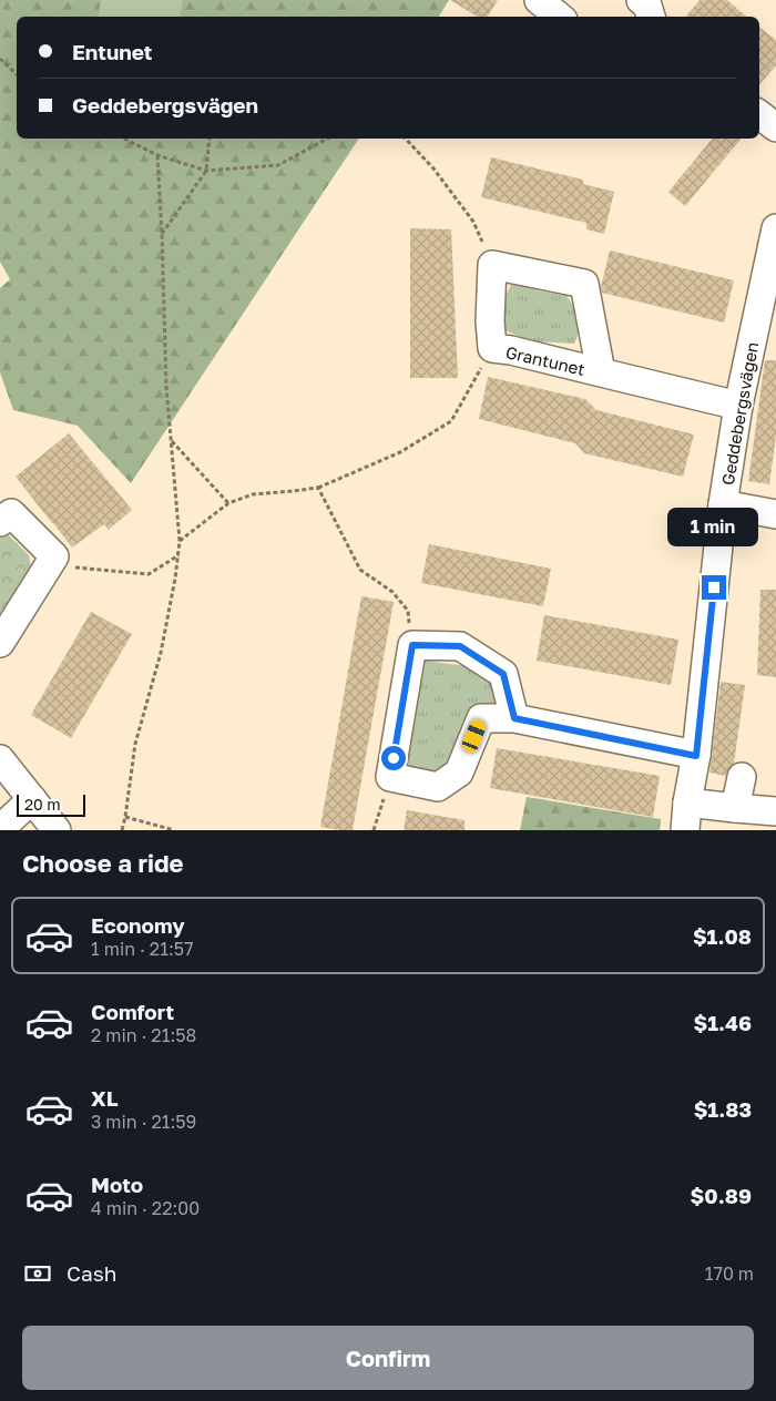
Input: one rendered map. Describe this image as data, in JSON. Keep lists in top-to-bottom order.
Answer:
{
  "streets": {
    "street": ["Grantunet", "Geddebergsvägen"]
  },
  "crossings": [
    ["Grantunet", "Geddebergsvägen"]
  ],
  "scale_bar": "20 m",
  "page": {
    "banner": ["Entunet", "Geddebergsvägen"],
    "bubble": "1 min",
    "scale": "20 m",
    "heading": "Choose a ride",
    "list": [
      {
        "name": "Economy",
        "note": "1 min · 21:57",
        "value": "$1.08"
      },
      {
        "name": "Comfort",
        "note": "2 min · 21:58",
        "value": "$1.46"
      },
      {
        "name": "XL",
        "note": "3 min · 21:59",
        "value": "$1.83"
      },
      {
        "name": "Moto",
        "note": "4 min · 22:00",
        "value": "$0.89"
      }
    ],
    "pay": ["Cash", "170 m"],
    "buttons": "Confirm"
  }
}
